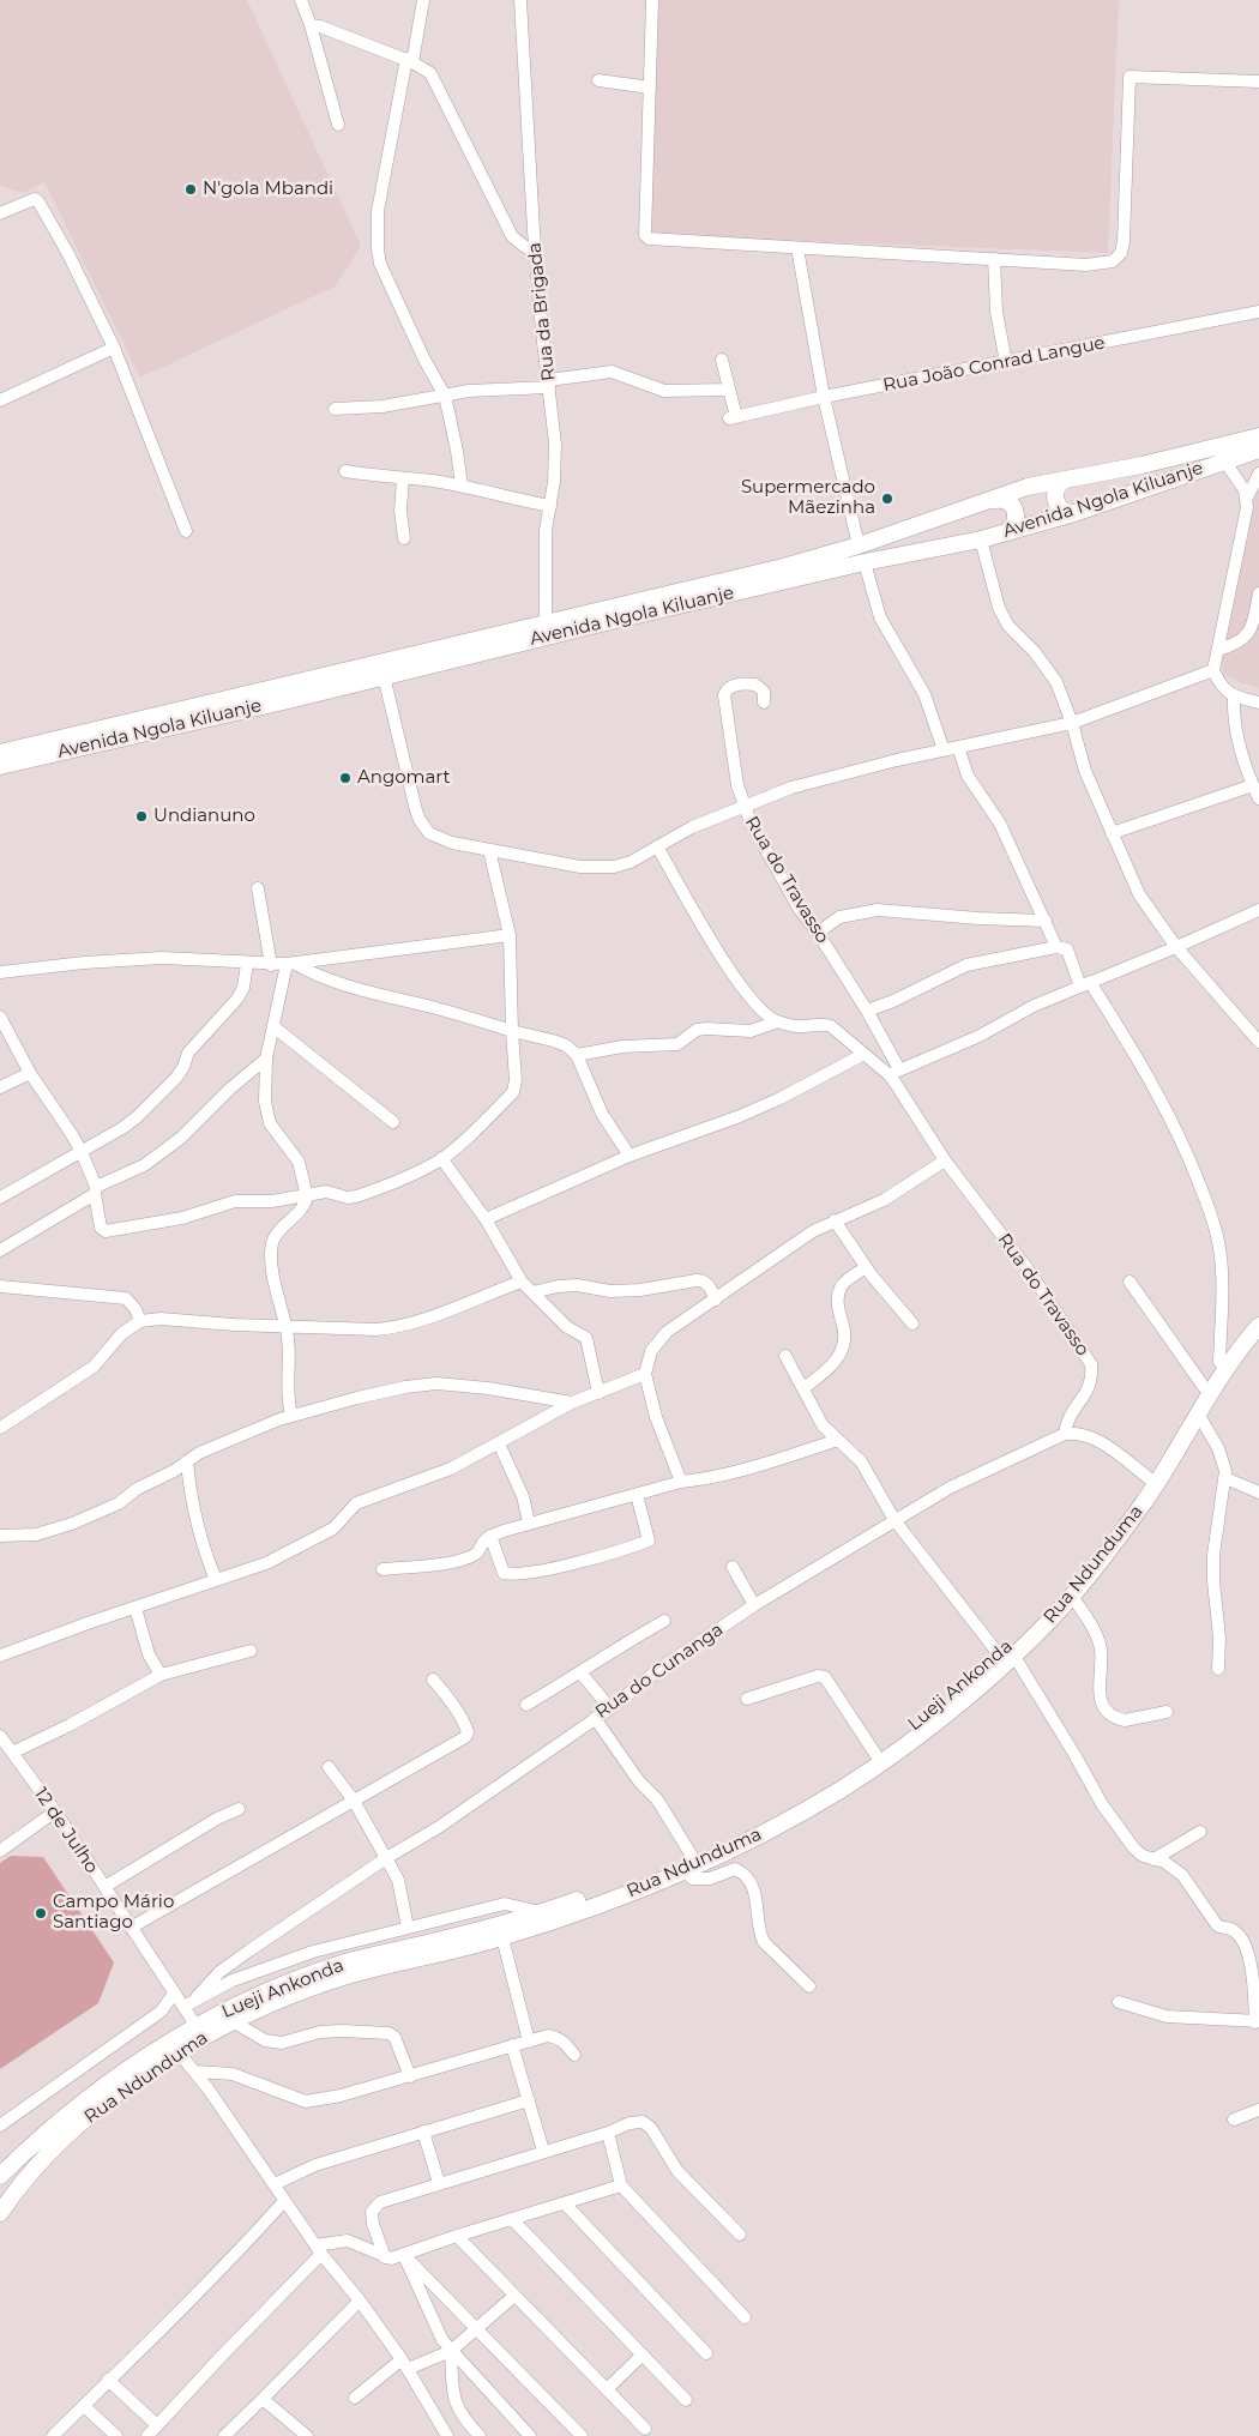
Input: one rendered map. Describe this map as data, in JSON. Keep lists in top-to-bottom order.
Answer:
{
  "streets": {
    "main road": ["Avenida Ngola Kiluanje", "Rua Ndunduma", "Lueji Ankonda"],
    "street": [
      "Rua da Brigada",
      "Rua João Conrad Langue",
      "Rua do Travasso",
      "Rua do Cunanga",
      "12 de Julho"
    ]
  },
  "crossings": [
    ["Rua da Brigada", "Avenida Ngola Kiluanje"],
    ["Rua do Travasso", "Rua do Cunanga"],
    ["Rua Ndunduma", "Lueji Ankonda"],
    ["Rua do Cunanga", "Lueji Ankonda"],
    ["Lueji Ankonda", "12 de Julho"]
  ],
  "places": [
    "N'gola Mbandi",
    "Supermercado Mãezinha",
    "Angomart",
    "Undianuno",
    "Campo Mário Santiago"
  ]
}
